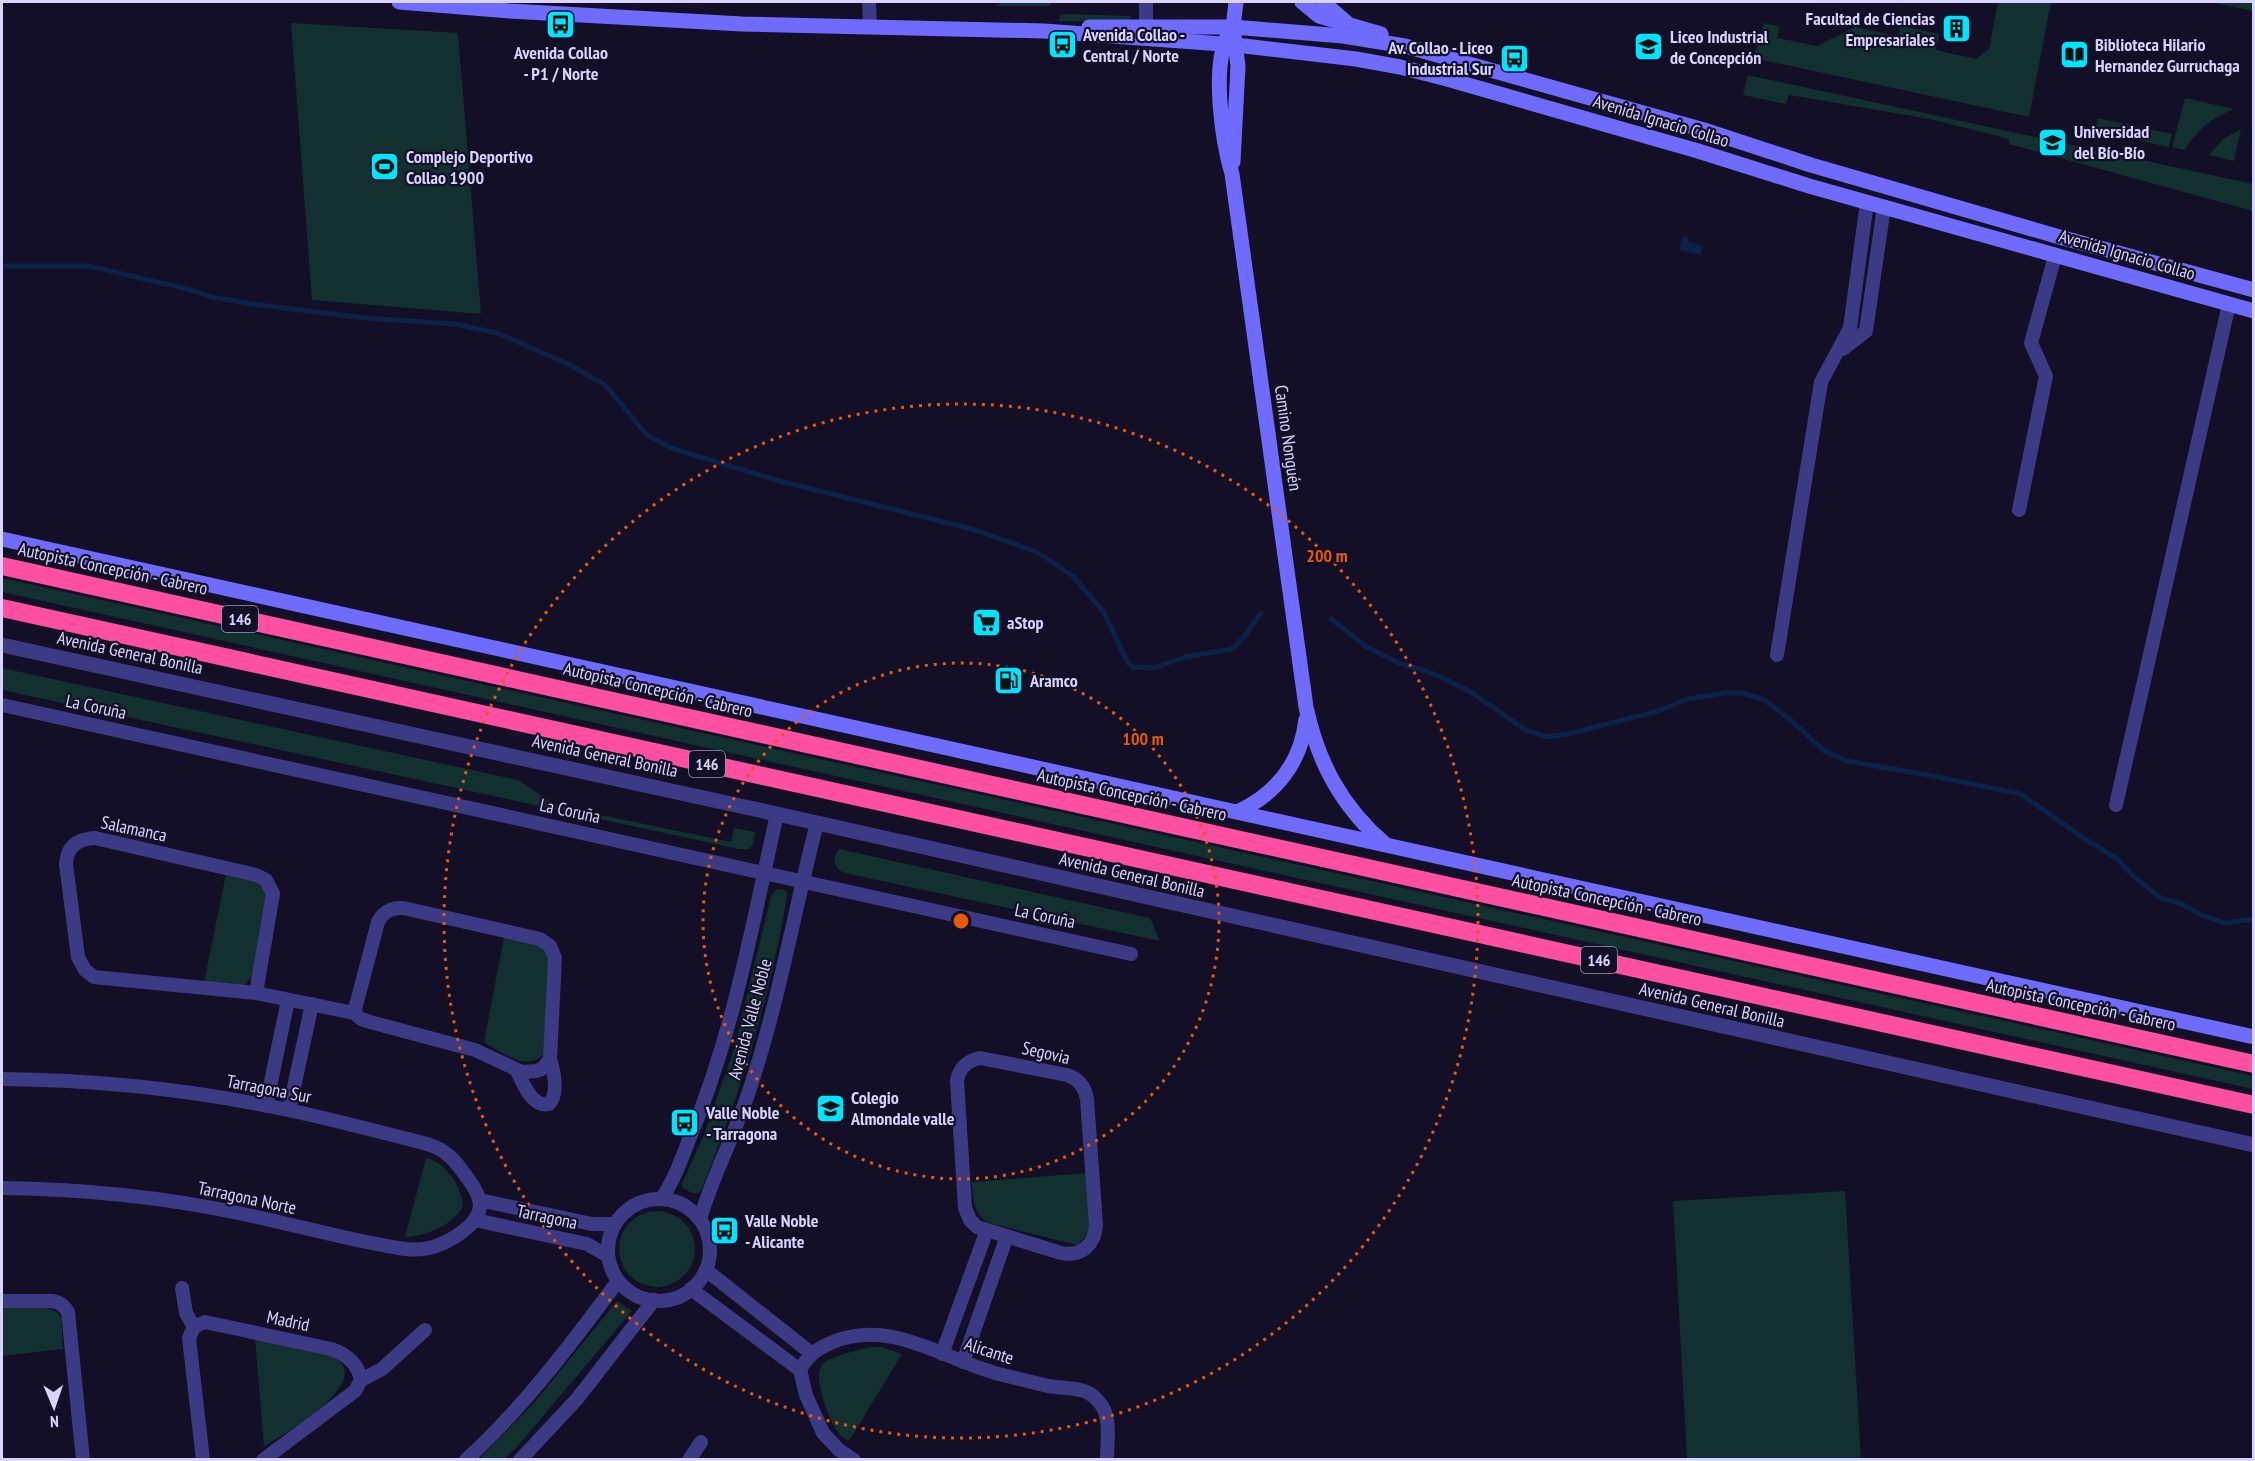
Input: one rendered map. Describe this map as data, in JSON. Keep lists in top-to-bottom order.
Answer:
{
  "streets": {
    "highway": ["Autopista Concepción - Cabrero", "146"],
    "main road": ["Avenida Ignacio Collao", "Camino Nonguén"],
    "street": [
      "Avenida General Bonilla",
      "La Coruña",
      "Salamanca",
      "Avenida Valle Noble",
      "Segovia",
      "Tarragona Sur",
      "Tarragona Norte",
      "Tarragona",
      "Madrid",
      "Alicante"
    ]
  },
  "crossings": [
    ["Avenida Ignacio Collao", "Camino Nonguén"],
    ["Avenida General Bonilla", "Avenida Valle Noble"],
    ["La Coruña", "Avenida Valle Noble"],
    ["Avenida Valle Noble", "Tarragona"],
    ["Tarragona Sur", "Tarragona"],
    ["Tarragona Norte", "Tarragona"]
  ],
  "places": {
    "bus stop": [
      "Avenida Collao - P1 / Norte",
      "Avenida Collao - Central / Norte",
      "Av. Collao - Liceo Industrial Sur",
      "Valle Noble - Tarragona",
      "Valle Noble - Alicante"
    ],
    "building": ["Facultad de Ciencias Empresariales"],
    "school or university": ["Liceo Industrial de Concepción", "Universidad del Bío-Bío", "Colegio Almondale valle"],
    "library": ["Biblioteca Hilario Hernandez Gurruchaga"],
    "sports": ["Complejo Deportivo Collao 1900"],
    "supermarket": ["aStop"],
    "fuel station": ["Aramco"]
  },
  "north": "bottom",
  "rings": ["200 m", "100 m"]
}
